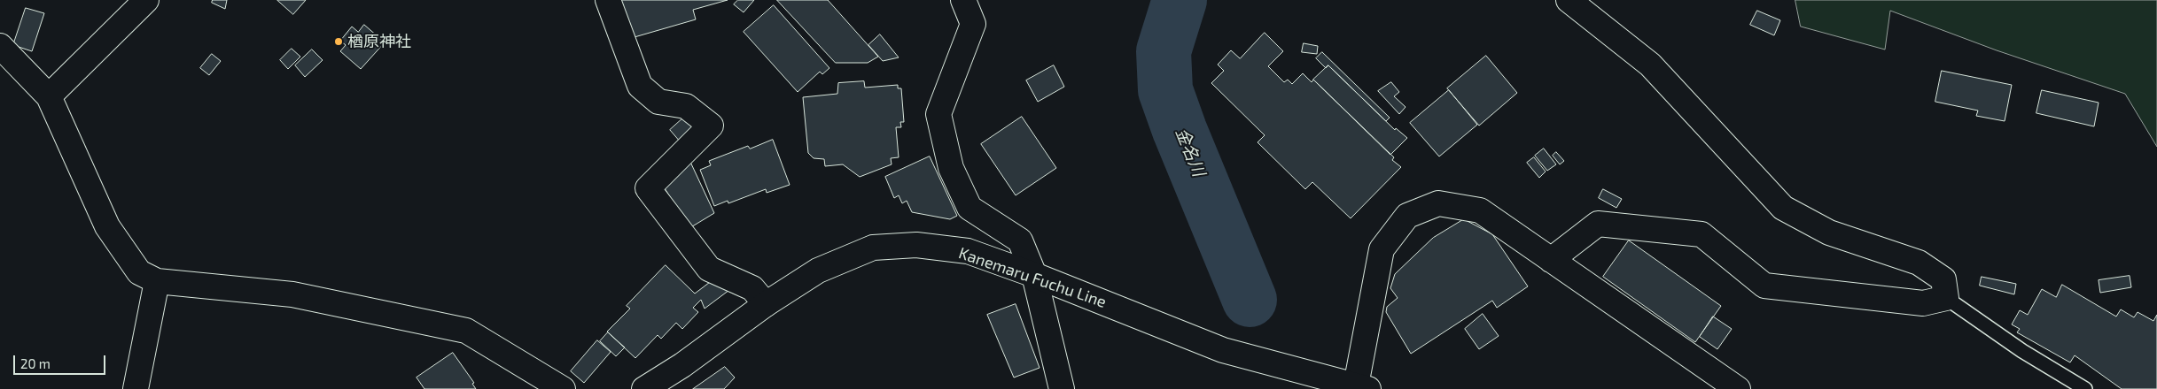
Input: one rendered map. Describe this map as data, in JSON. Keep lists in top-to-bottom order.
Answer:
{
  "streets": {
    "street": ["Kanemaru Fuchu Line"]
  },
  "water": ["金名川"],
  "places": ["楢原神社"],
  "scale_bar": "20 m"
}
